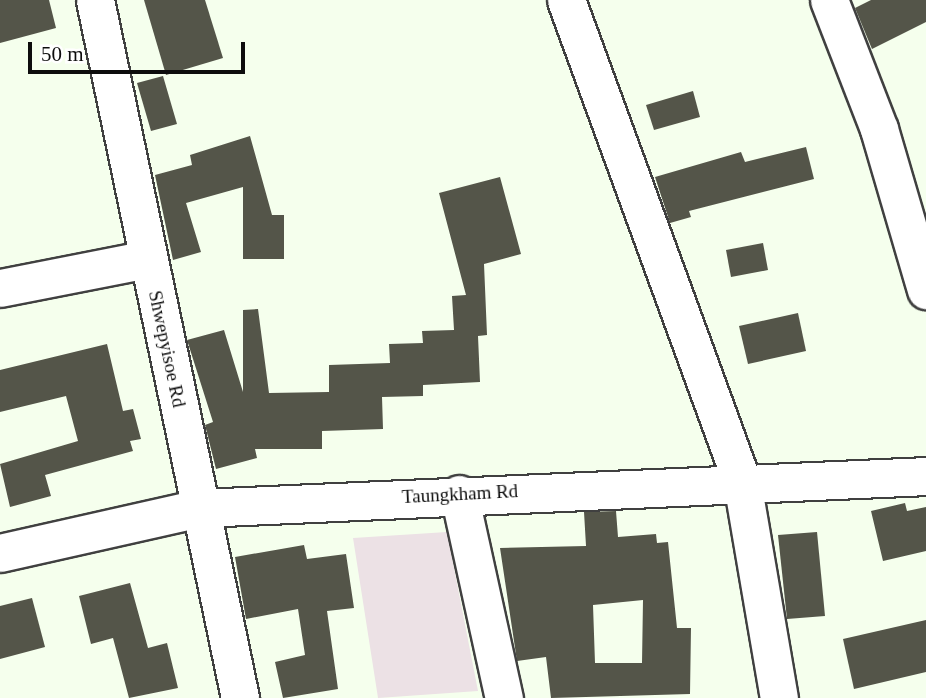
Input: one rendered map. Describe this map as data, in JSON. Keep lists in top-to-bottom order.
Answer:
{
  "streets": {
    "street": ["Shwepyisoe Rd", "Taungkham Rd"]
  },
  "crossings": [
    ["Shwepyisoe Rd", "Taungkham Rd"]
  ],
  "scale_bar": "50 m"
}
